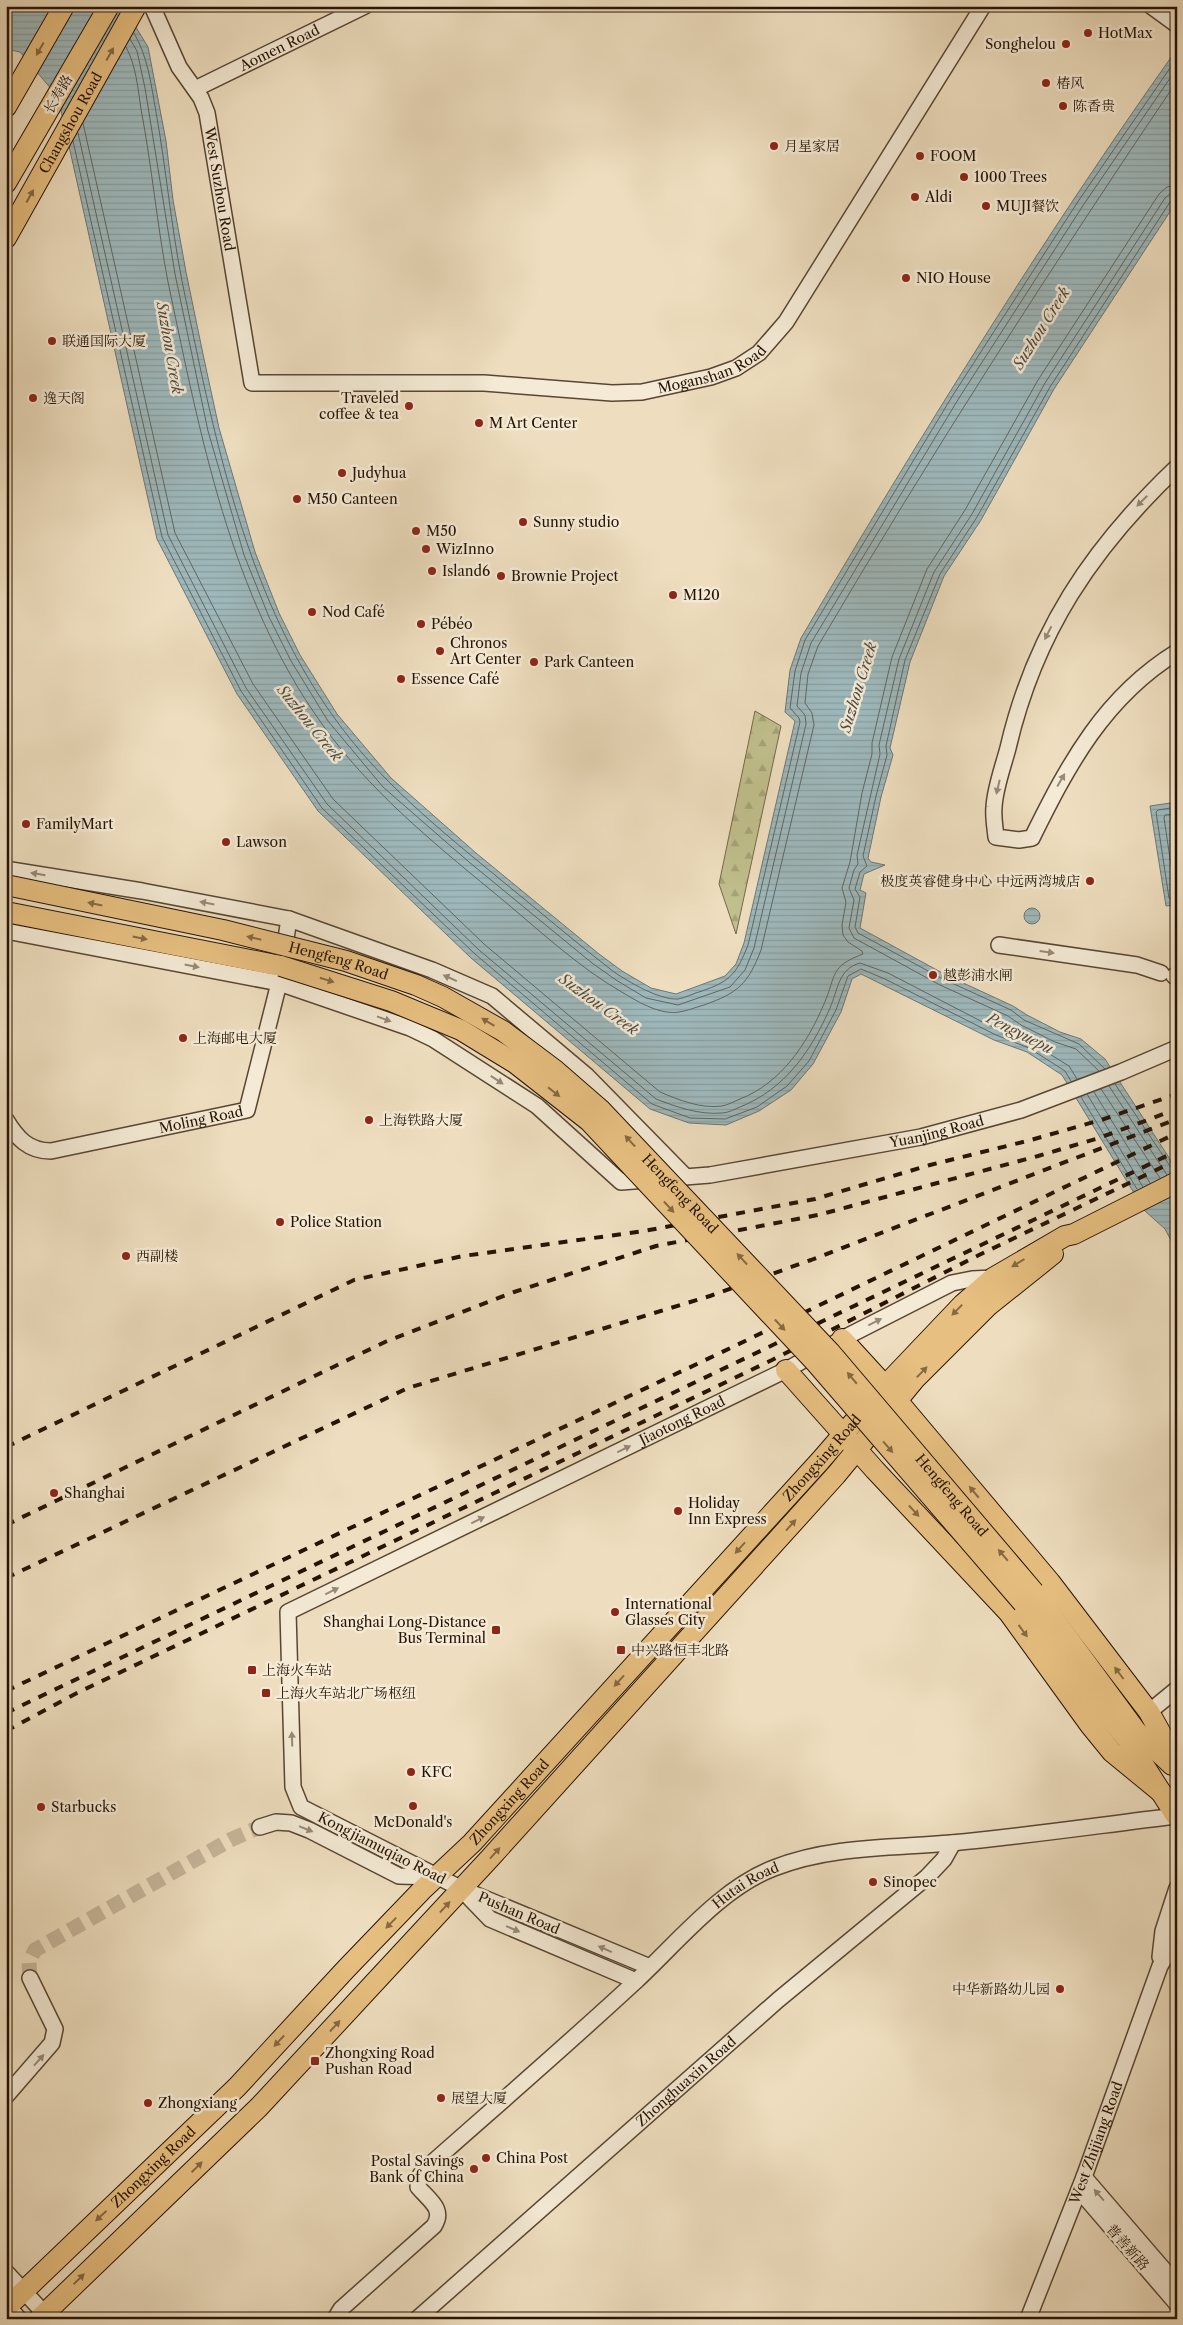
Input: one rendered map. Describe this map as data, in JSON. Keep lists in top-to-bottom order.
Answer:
{
  "streets": {
    "main road": [
      "长寿路",
      "Changshou Road",
      "Hengfeng Road",
      "Jiaotong Road",
      "Zhongxing Road"
    ],
    "street": [
      "Aomen Road",
      "West Suzhou Road",
      "Moganshan Road",
      "Moling Road",
      "Yuanjing Road",
      "Kongjiamuqiao Road",
      "Hutai Road",
      "Pushan Road",
      "Zhonghuaxin Road",
      "West Zhijiang Road",
      "普善新路"
    ]
  },
  "crossings": [
    ["Aomen Road", "West Suzhou Road"],
    ["West Suzhou Road", "Moganshan Road"],
    ["Hengfeng Road", "Jiaotong Road"],
    ["Hengfeng Road", "Zhongxing Road"],
    ["Hengfeng Road", "Hutai Road"],
    ["Moling Road", "Yuanjing Road"],
    ["Jiaotong Road", "Zhongxing Road"],
    ["Jiaotong Road", "Kongjiamuqiao Road"],
    ["Zhongxing Road", "Kongjiamuqiao Road"],
    ["Zhongxing Road", "Pushan Road"],
    ["Kongjiamuqiao Road", "Pushan Road"],
    ["Hutai Road", "Pushan Road"],
    ["Hutai Road", "Zhonghuaxin Road"],
    ["West Zhijiang Road", "普善新路"]
  ],
  "one_way": ["Jiaotong Road"],
  "water": ["Suzhou Creek", "Pengyuepu"],
  "places": {
    "other": [
      "HotMax",
      "Songhelou",
      "椿风",
      "陈香贵",
      "月星家居",
      "FOOM",
      "1000 Trees",
      "Aldi",
      "MUJI餐饮",
      "NIO House",
      "联通国际大厦",
      "逸天阁",
      "Traveled coffee & tea",
      "M Art Center",
      "Judyhua",
      "M50 Canteen",
      "Sunny studio",
      "M50",
      "WizInno",
      "Island6",
      "Brownie Project",
      "M120",
      "Nod Café",
      "Pébéo",
      "Chronos Art Center",
      "Park Canteen",
      "Essence Café",
      "FamilyMart",
      "Lawson",
      "极度英睿健身中心 中远两湾城店",
      "越彭浦水闸",
      "上海邮电大厦",
      "上海铁路大厦",
      "Police Station",
      "西副楼",
      "Shanghai",
      "Holiday Inn Express",
      "International Glasses City",
      "KFC",
      "McDonald's",
      "Starbucks",
      "Sinopec",
      "中华新路幼儿园",
      "展望大厦",
      "Zhongxiang",
      "China Post",
      "Postal Savings Bank of China"
    ],
    "transit": [
      "Shanghai Long-Distance Bus Terminal",
      "中兴路恒丰北路",
      "上海火车站",
      "上海火车站北广场枢纽",
      "Zhongxing Road Pushan Road"
    ]
  }
}
